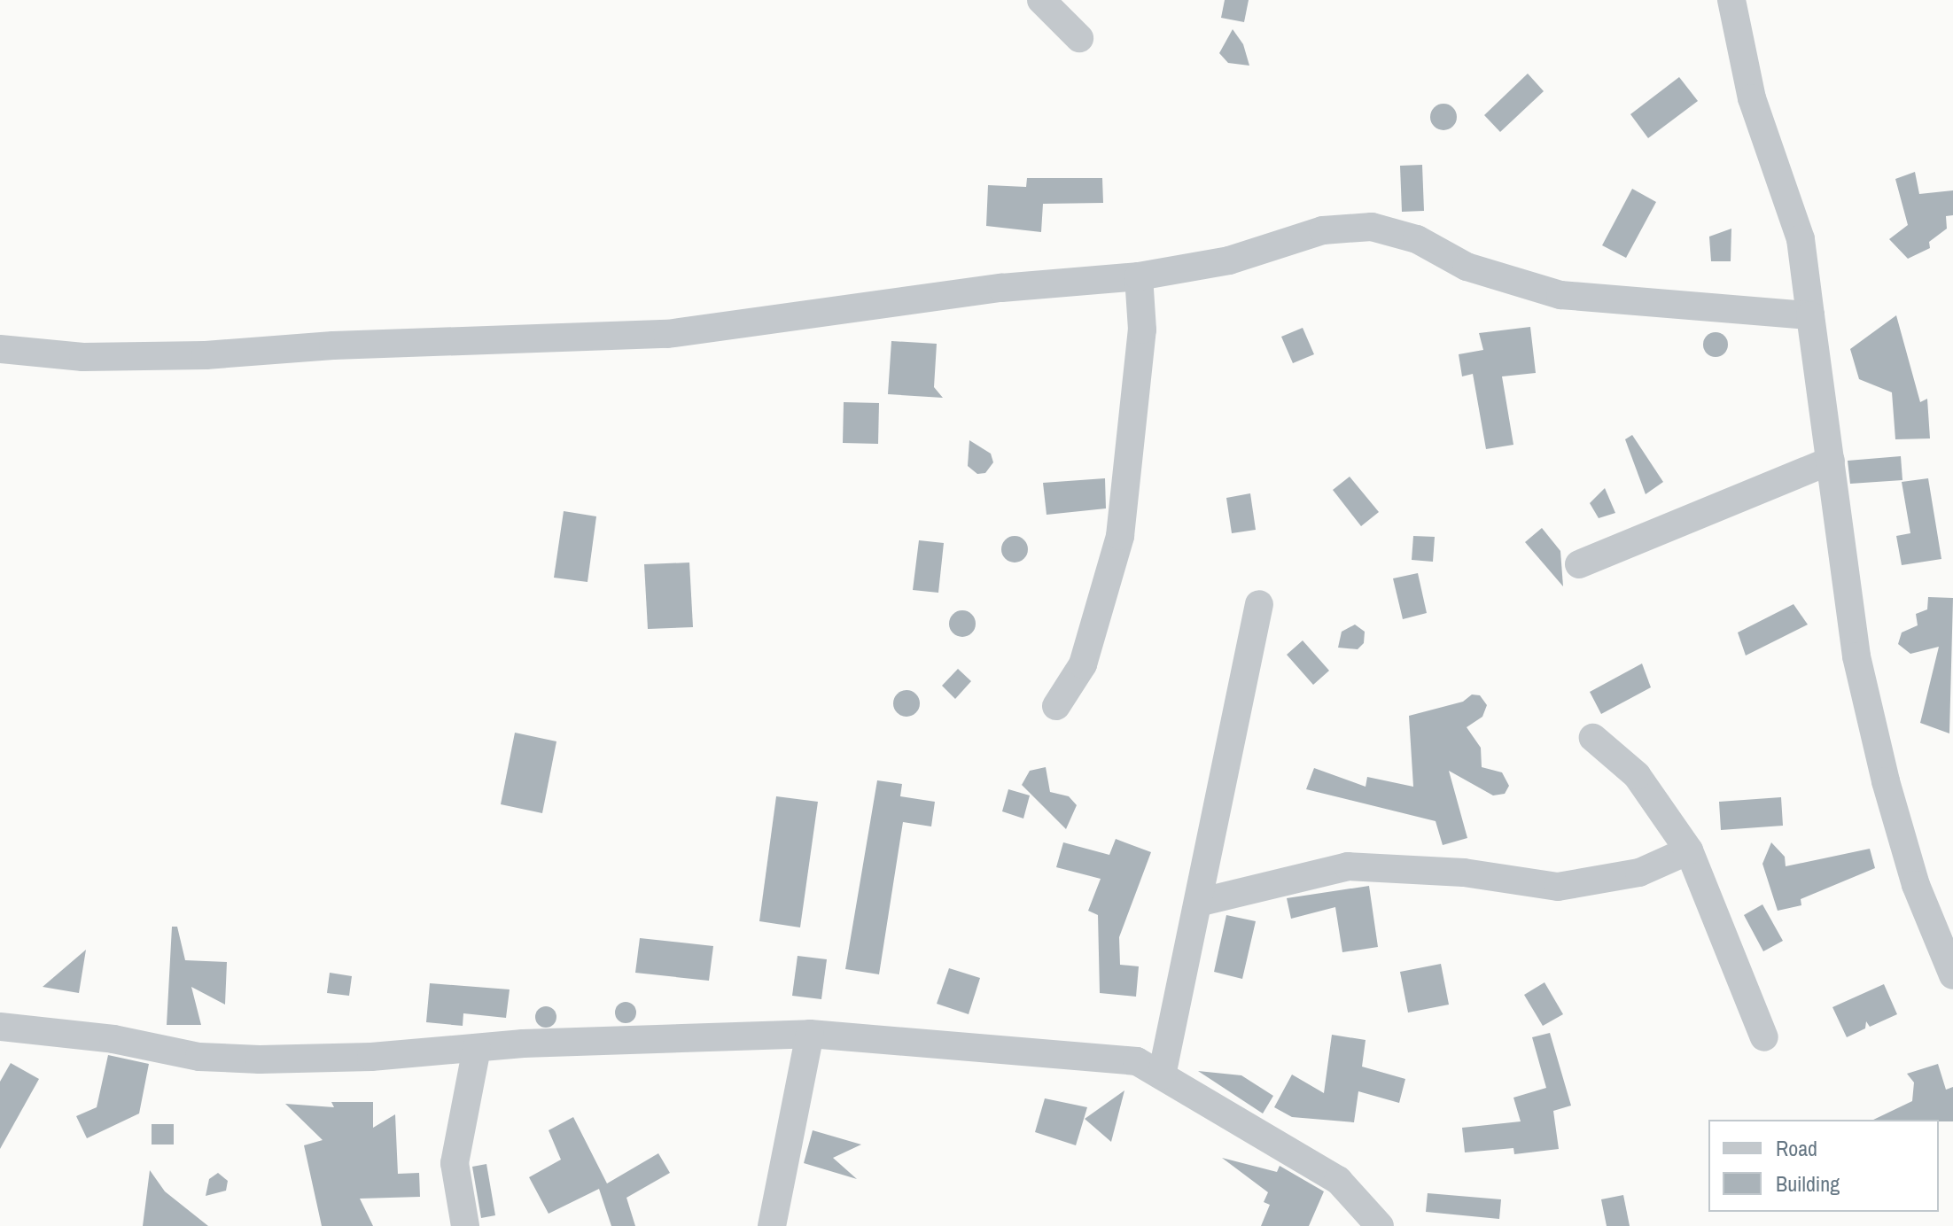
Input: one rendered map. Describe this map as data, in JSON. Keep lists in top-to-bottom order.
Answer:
{
  "legend": ["Road", "Building"]
}
